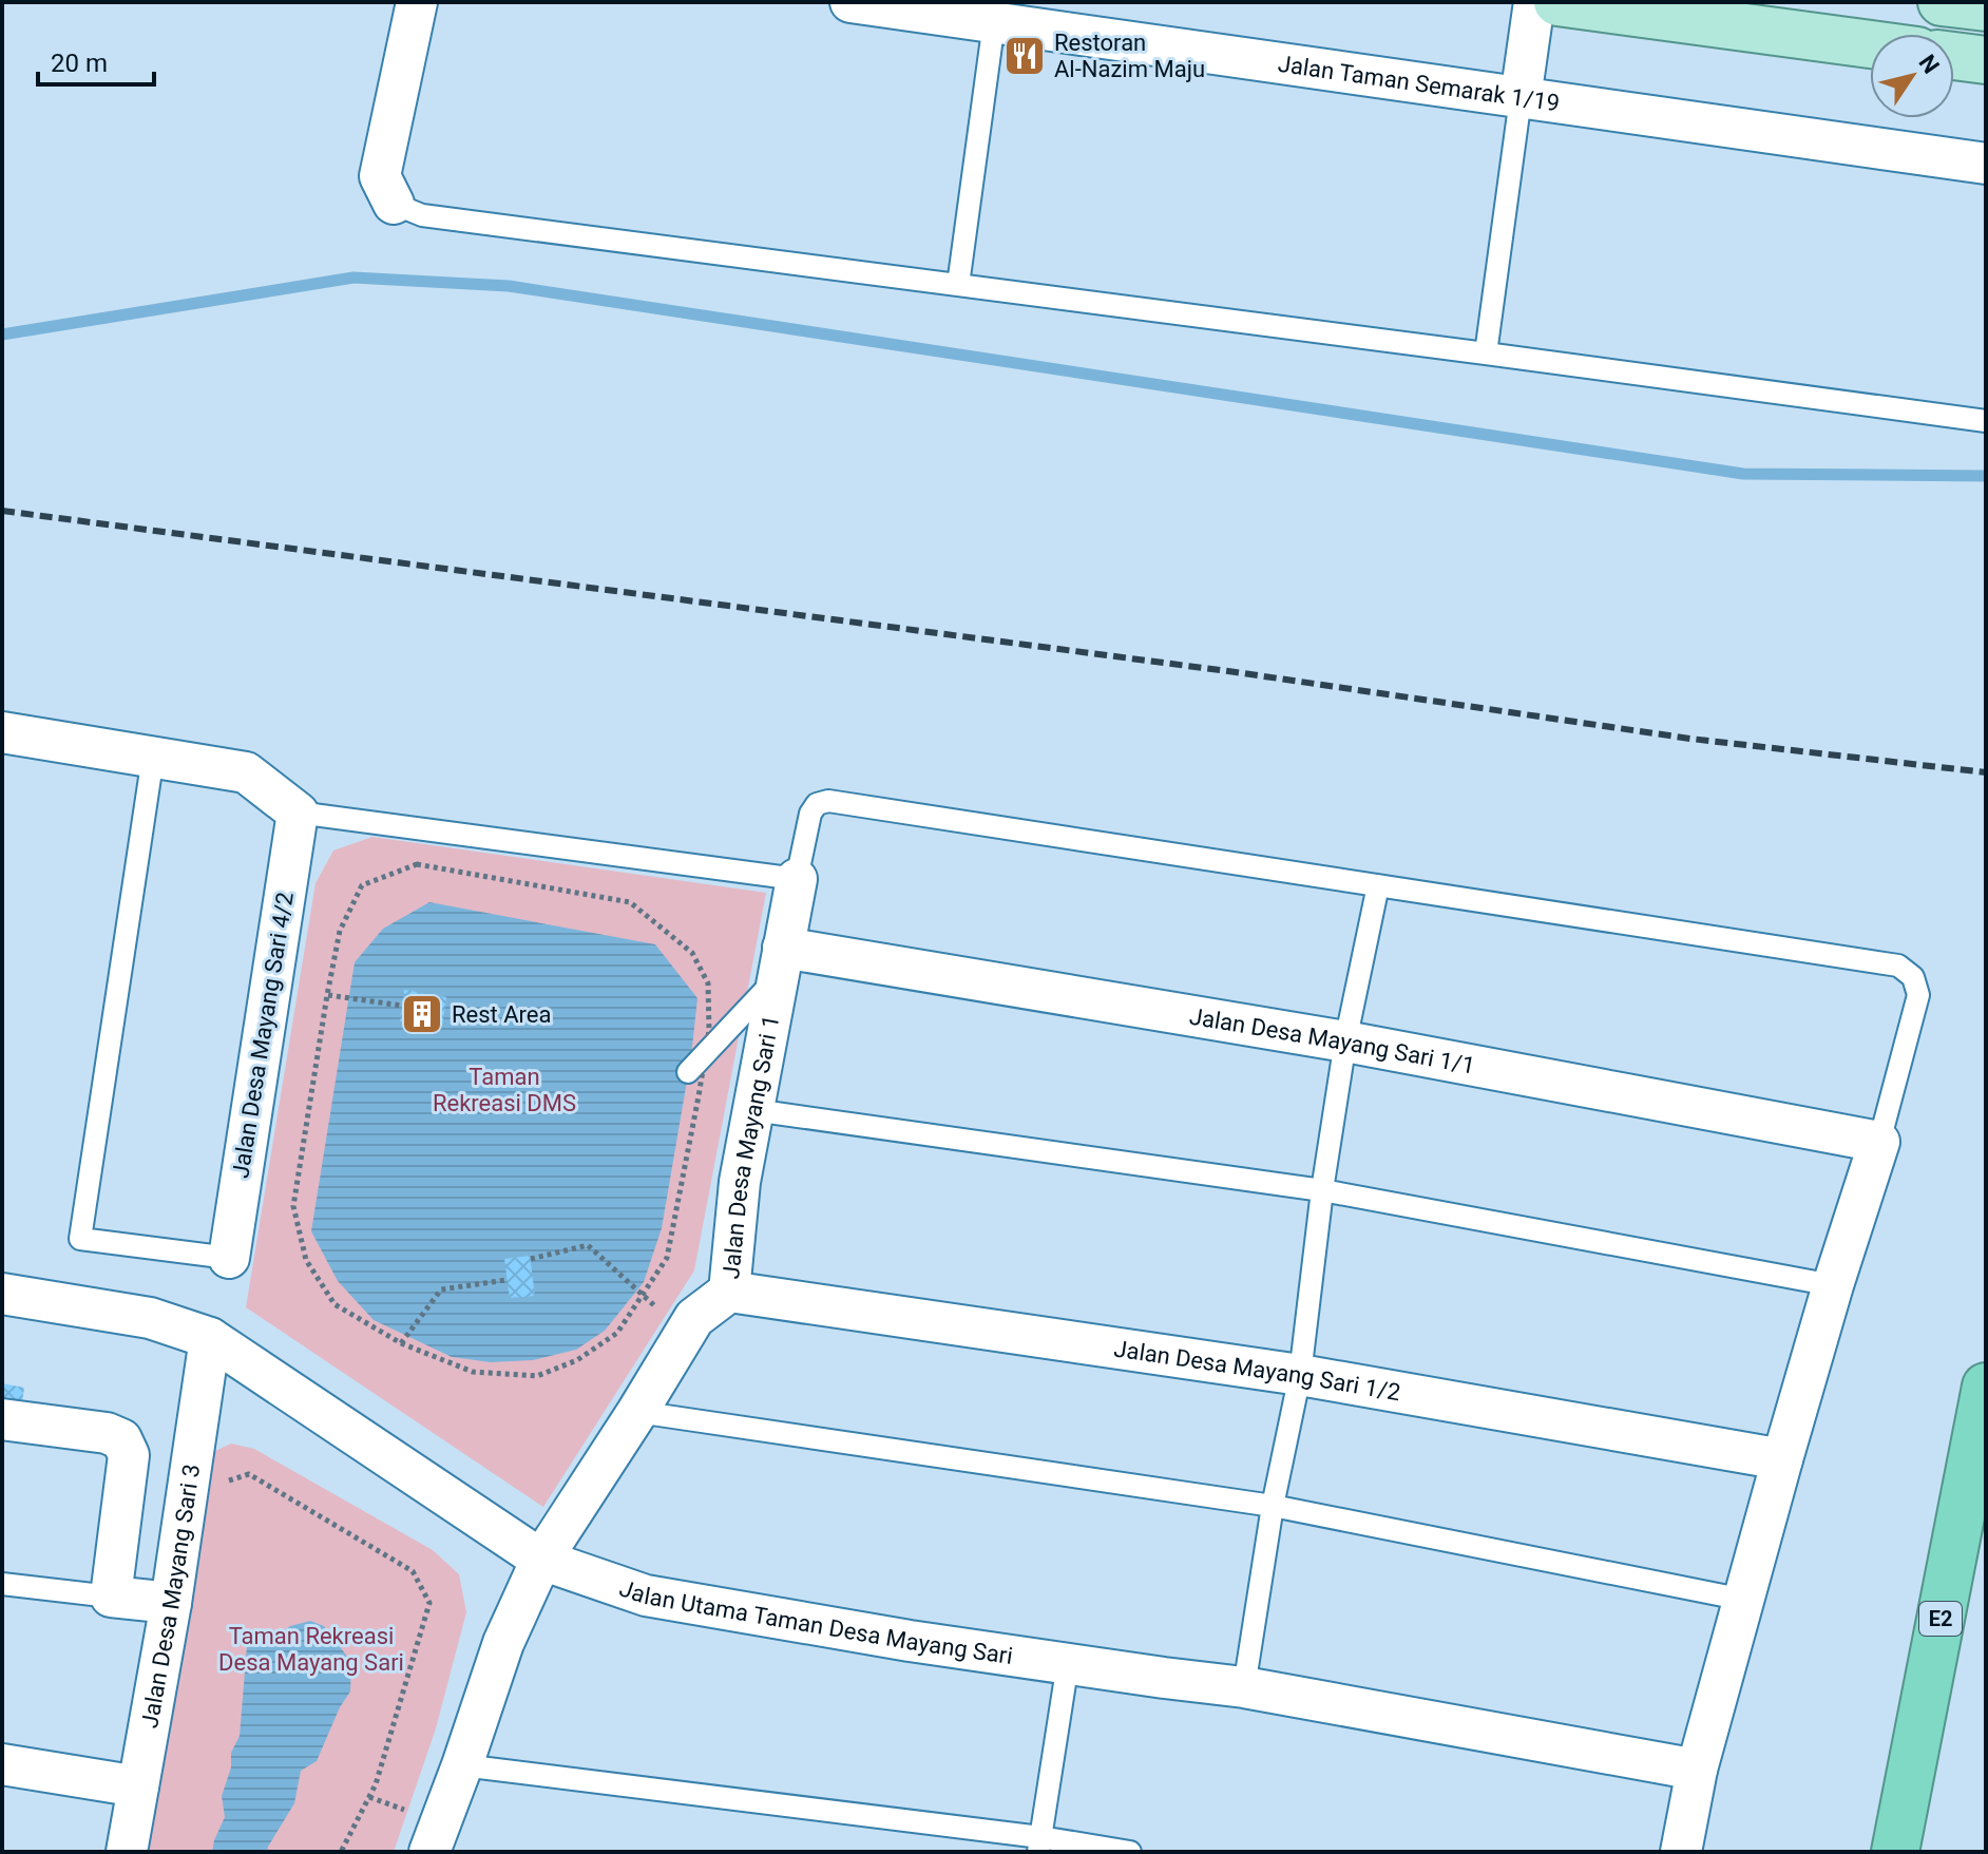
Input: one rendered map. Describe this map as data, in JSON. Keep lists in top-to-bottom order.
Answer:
{
  "streets": {
    "highway": ["E2"],
    "street": [
      "Jalan Taman Semarak 1/19",
      "Jalan Desa Mayang Sari 4/2",
      "Jalan Desa Mayang Sari 1/1",
      "Jalan Desa Mayang Sari 1",
      "Jalan Desa Mayang Sari 1/2",
      "Jalan Desa Mayang Sari 3",
      "Jalan Utama Taman Desa Mayang Sari"
    ]
  },
  "crossings": [
    ["Jalan Desa Mayang Sari 1/1", "Jalan Desa Mayang Sari 1"],
    ["Jalan Desa Mayang Sari 1", "Jalan Desa Mayang Sari 1/2"],
    ["Jalan Desa Mayang Sari 1", "Jalan Utama Taman Desa Mayang Sari"],
    ["Jalan Desa Mayang Sari 3", "Jalan Utama Taman Desa Mayang Sari"]
  ],
  "parks": ["Taman Rekreasi DMS", "Taman Rekreasi Desa Mayang Sari"],
  "places": {
    "restaurant": ["Restoran Al-Nazim Maju"],
    "building": ["Rest Area"]
  },
  "scale_bar": "20 m",
  "north": "top right"
}
